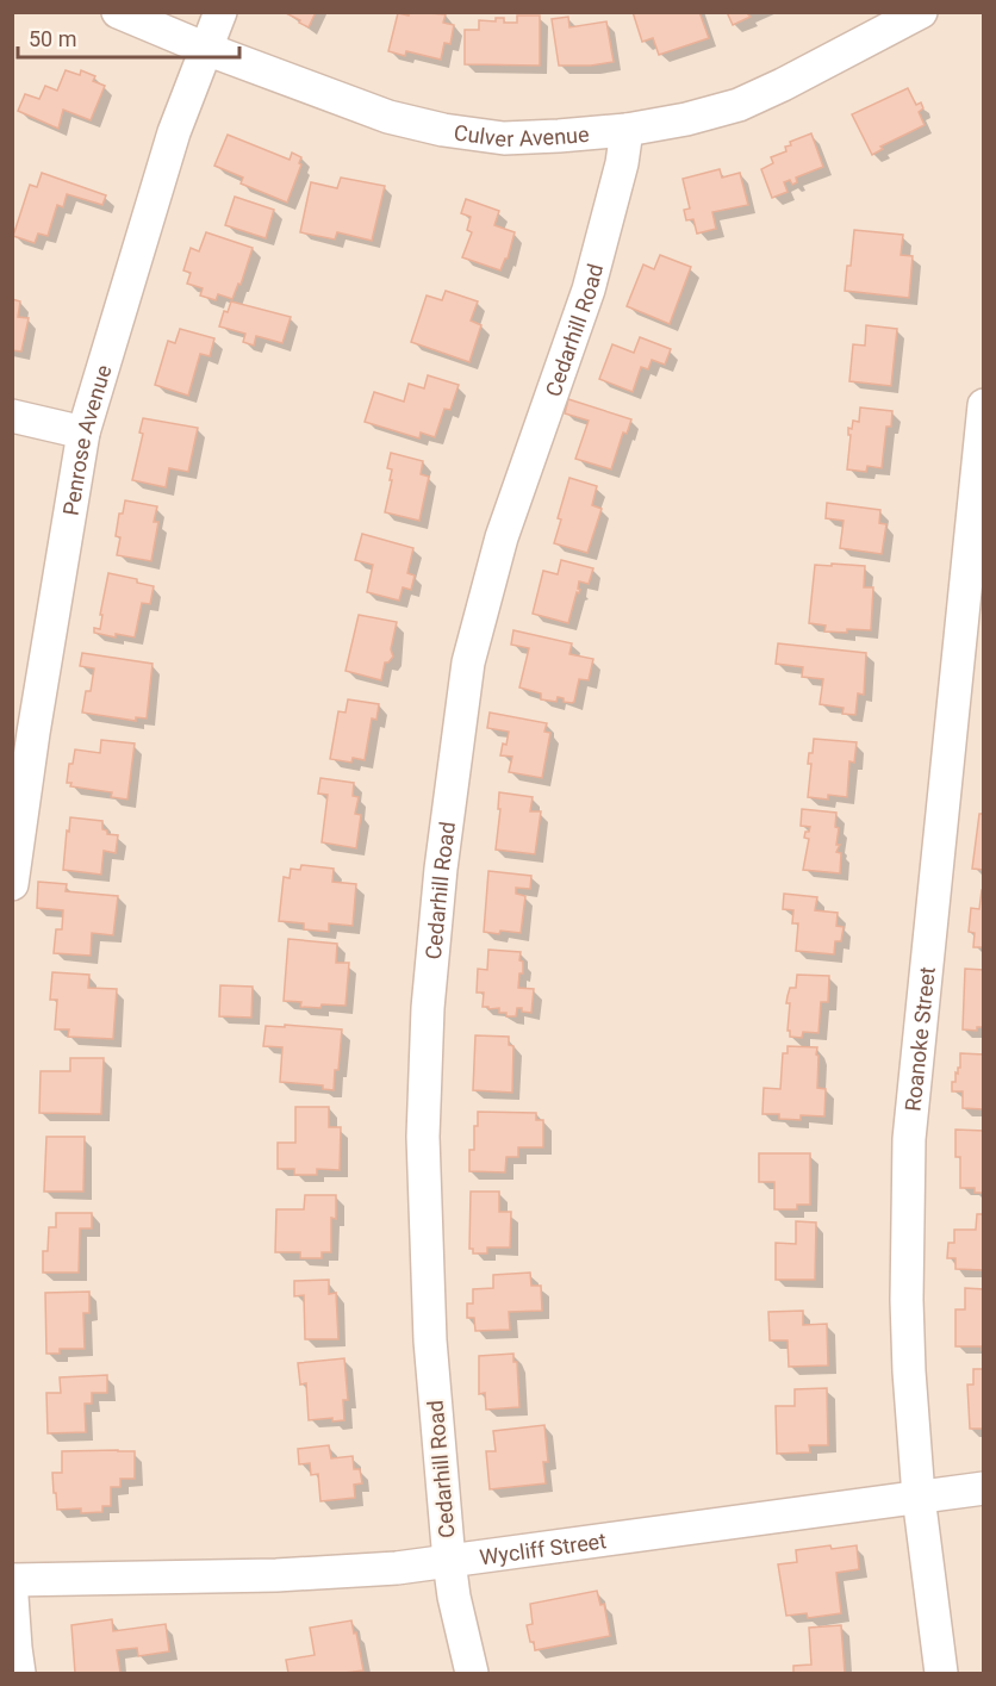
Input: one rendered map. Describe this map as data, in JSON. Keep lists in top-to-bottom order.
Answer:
{
  "streets": {
    "street": [
      "Culver Avenue",
      "Cedarhill Road",
      "Penrose Avenue",
      "Roanoke Street",
      "Wycliff Street"
    ]
  },
  "crossings": [
    ["Culver Avenue", "Cedarhill Road"],
    ["Culver Avenue", "Penrose Avenue"],
    ["Cedarhill Road", "Wycliff Street"],
    ["Roanoke Street", "Wycliff Street"]
  ],
  "scale_bar": "50 m"
}
